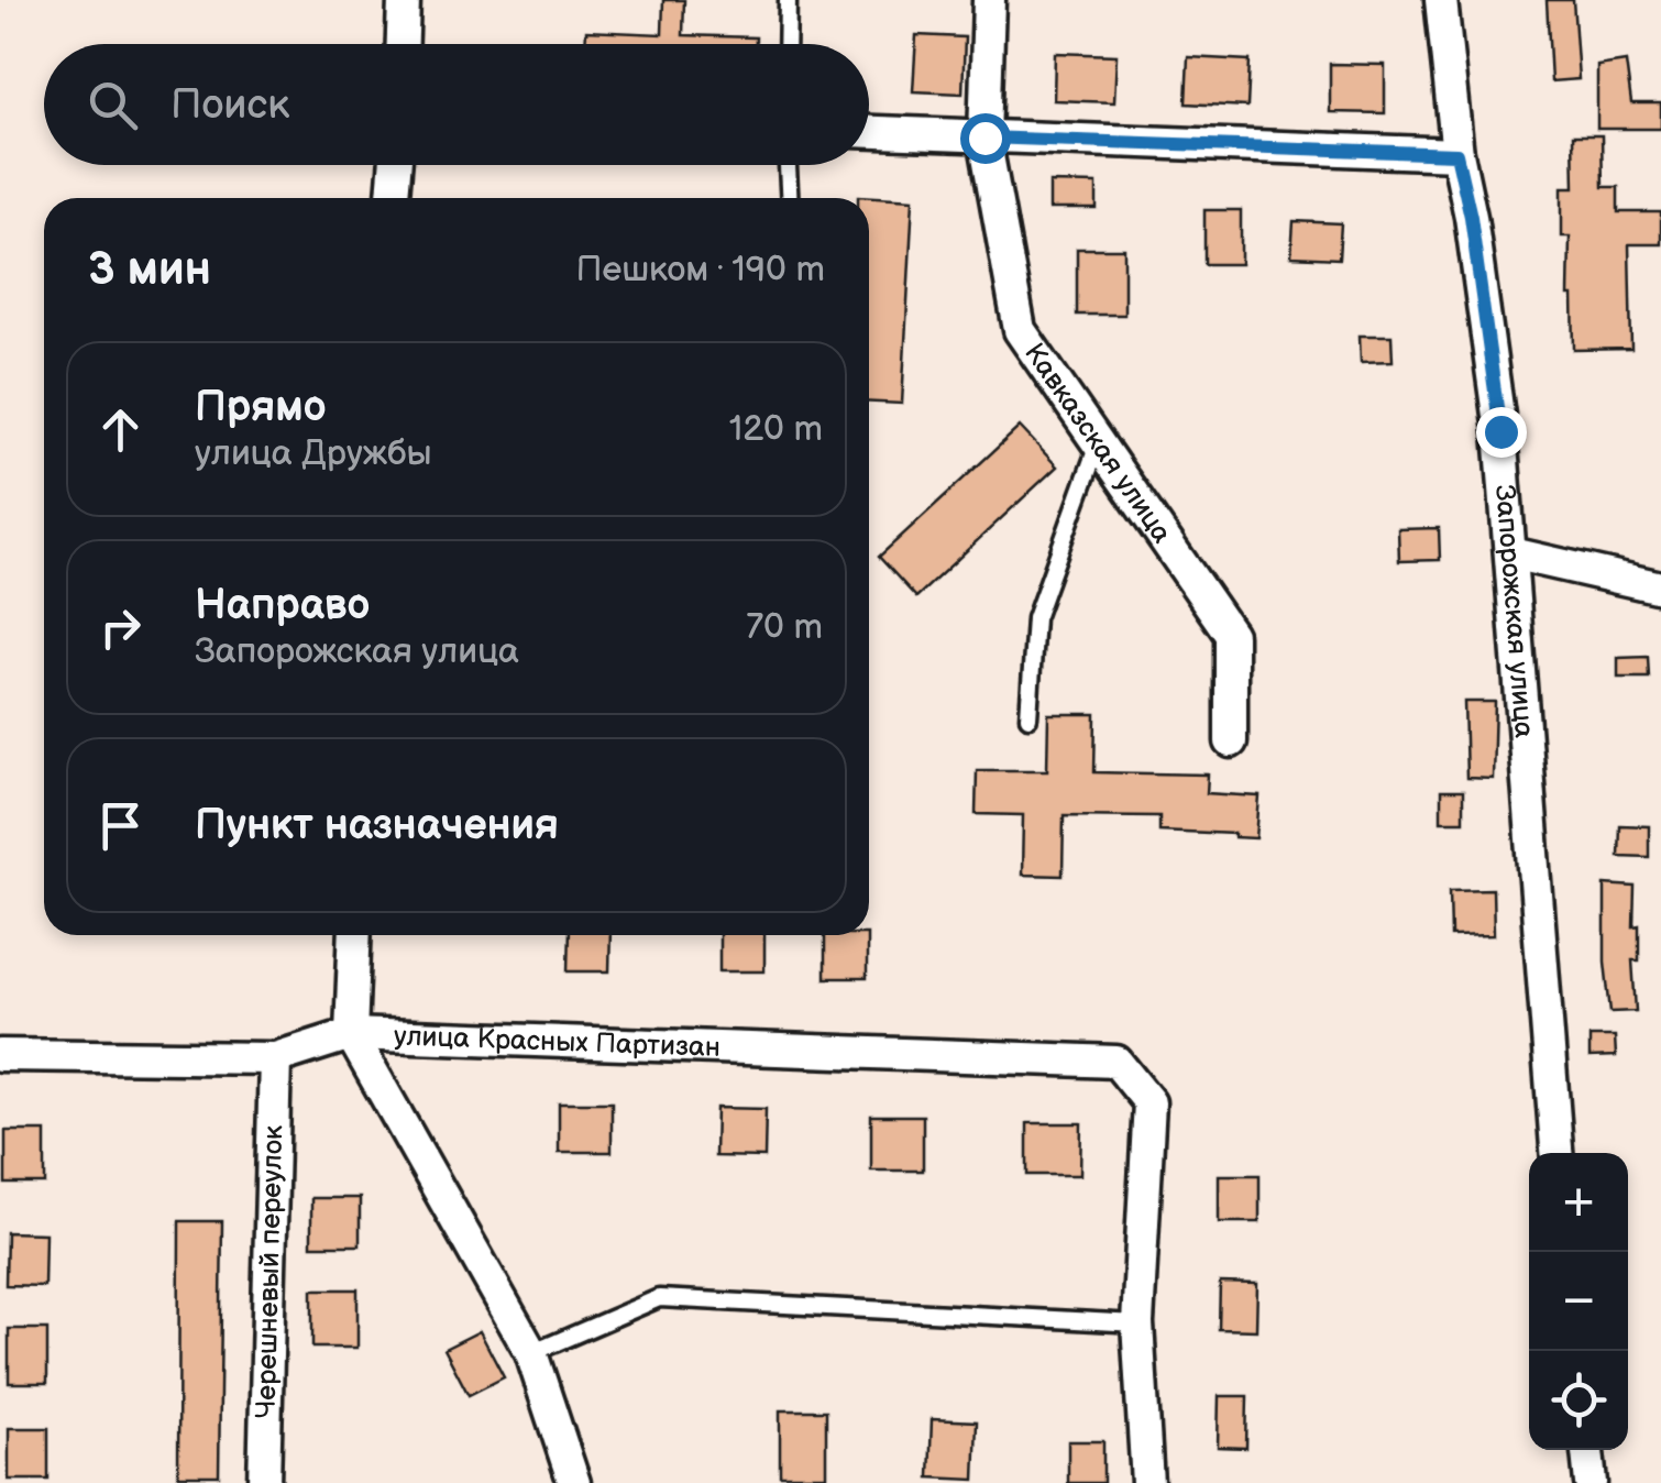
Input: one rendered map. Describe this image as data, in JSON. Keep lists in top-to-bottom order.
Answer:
{
  "streets": {
    "street": [
      "Кавказская улица",
      "Запорожская улица",
      "улица Красных Партизан",
      "Черешневый переулок"
    ]
  },
  "crossings": [
    ["улица Красных Партизан", "Черешневый переулок"]
  ],
  "page": {
    "search": "Поиск",
    "heading": ["3 мин", "Пешком · 190 m"],
    "list": [
      ["Прямо", "улица Дружбы", "120 m"],
      ["Направо", "Запорожская улица", "70 m"],
      "Пункт назначения"
    ],
    "map_buttons": ["+", "−"]
  }
}
